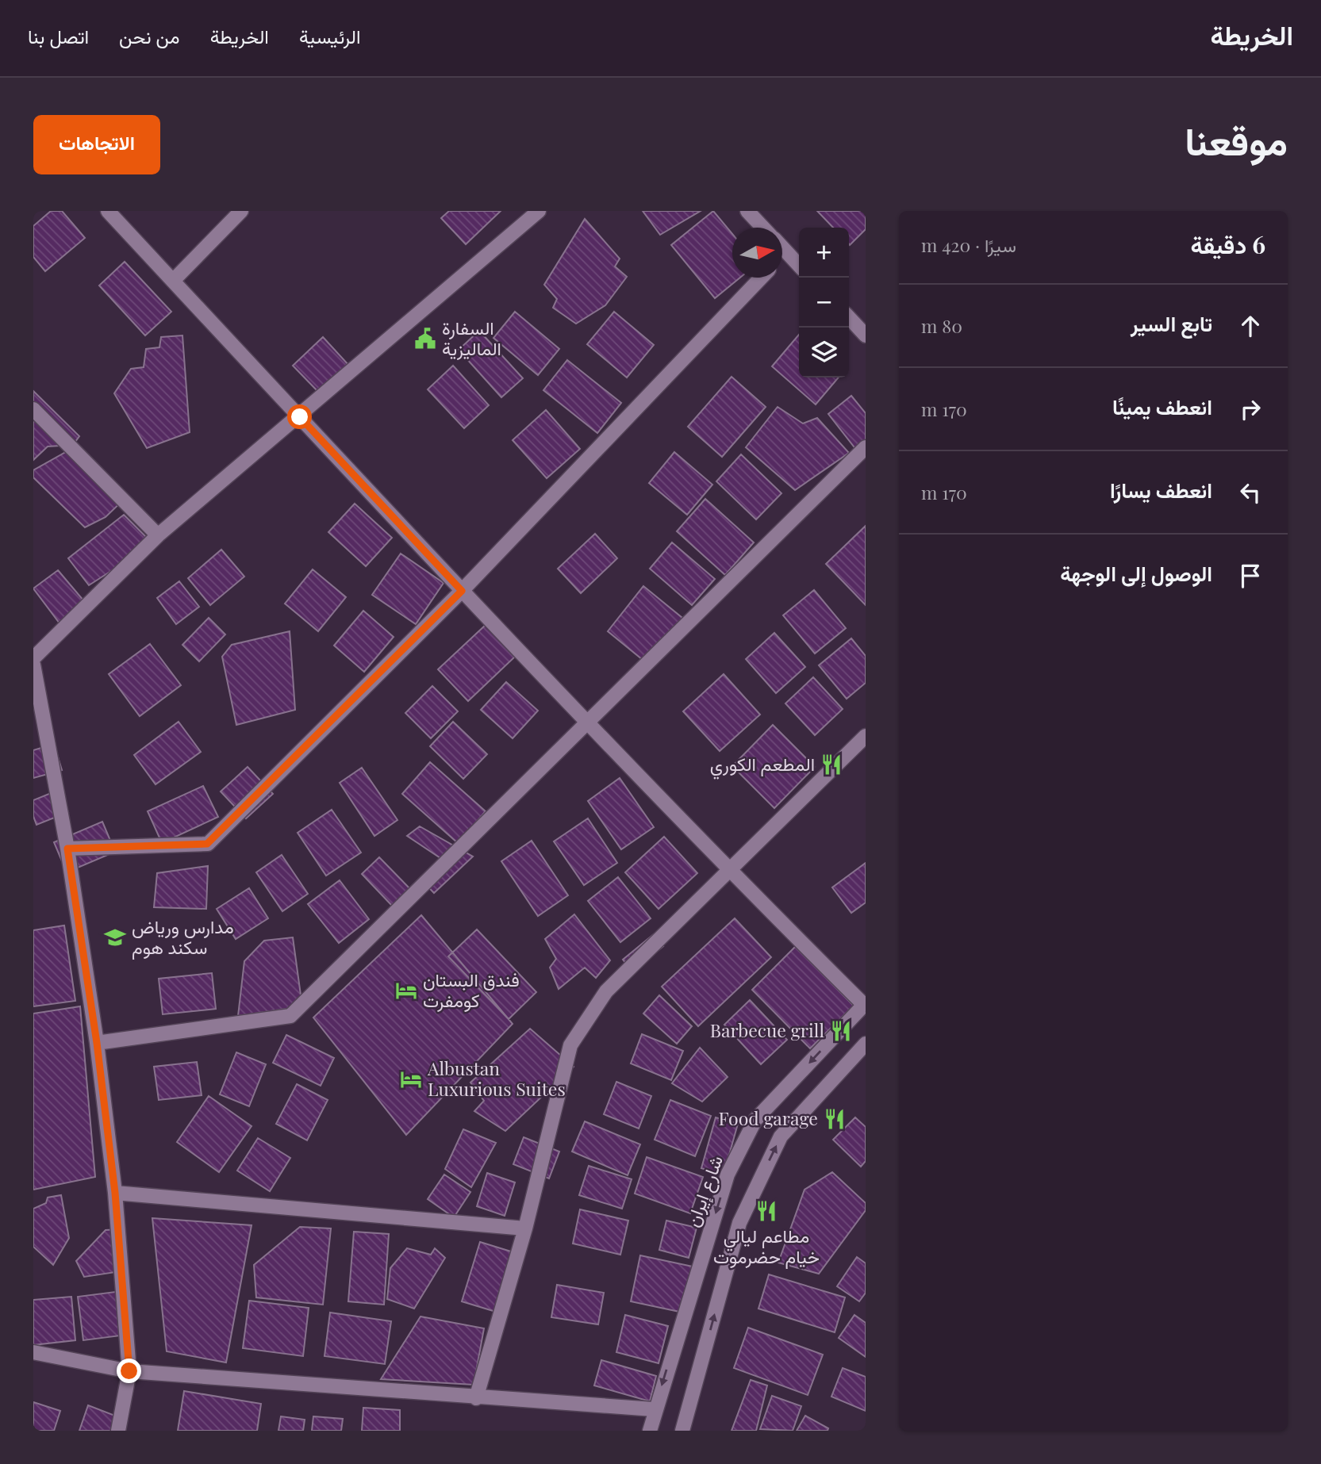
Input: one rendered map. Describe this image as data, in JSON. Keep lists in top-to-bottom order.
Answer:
{
  "streets": {
    "street": ["شارع إيران"]
  },
  "places": {
    "public building": ["السفارة الماليزية"],
    "restaurant": [
      "المطعم الكوري",
      "Barbecue grill",
      "Food garage",
      "مطاعم ليالي خيام حضرموت"
    ],
    "school or university": ["مدارس ورياض سكند هوم"],
    "hotel": ["فندق البستان كومفرت", "Albustan Luxurious Suites"]
  },
  "north": "right",
  "page": {
    "header": "الخريطة",
    "nav": [
      "الرئيسية",
      "الخريطة",
      "من نحن",
      "اتصل بنا"
    ],
    "title": "موقعنا",
    "buttons": "الاتجاهات",
    "heading": ["6 دقيقة", "سيرًا · 420 m"],
    "map_buttons": ["+", "−"],
    "list": [
      ["تابع السير", "80 m"],
      ["انعطف يمينًا", "170 m"],
      ["انعطف يسارًا", "170 m"],
      "الوصول إلى الوجهة"
    ]
  }
}
